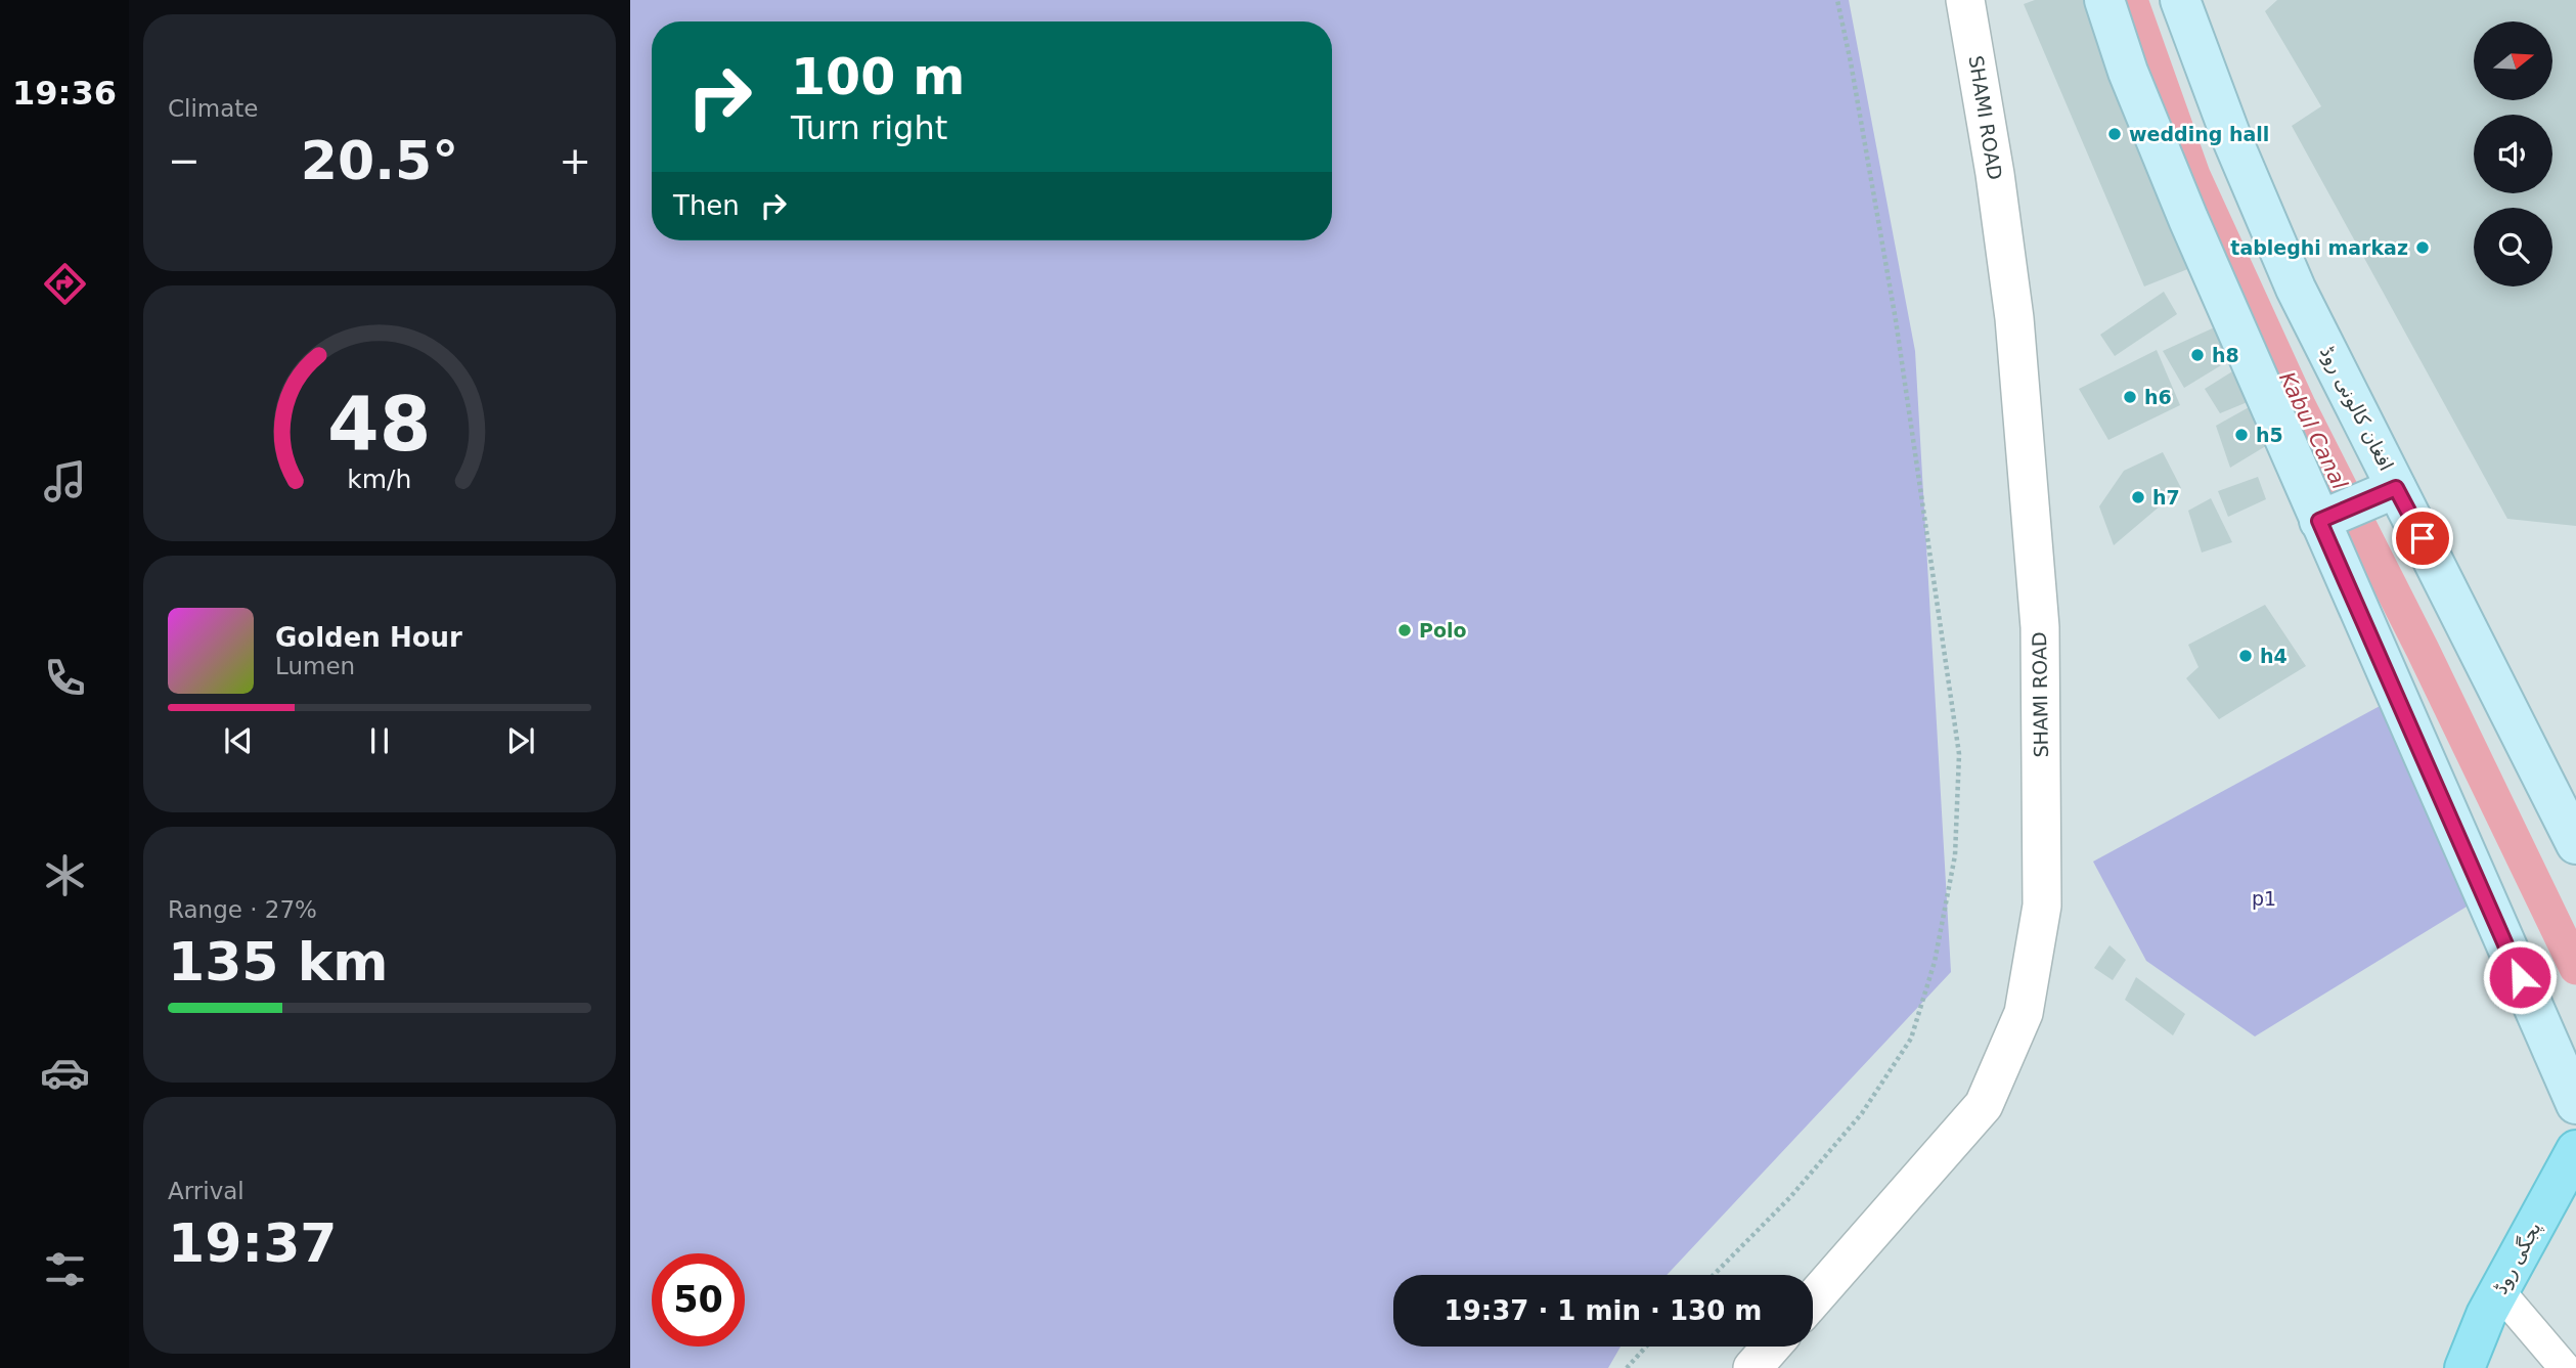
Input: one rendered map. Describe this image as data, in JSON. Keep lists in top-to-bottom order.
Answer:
{
  "streets": {
    "main road": ["افغان کالونی روڈ", "پجگی روڈ"],
    "street": ["SHAMI ROAD"]
  },
  "water": ["Kabul Canal"],
  "parks": ["p1"],
  "places": [
    "wedding hall",
    "tableghi markaz",
    "h8",
    "h6",
    "h5",
    "h7",
    "Polo",
    "h4"
  ],
  "north": "right",
  "page": {
    "tabs": "19:36",
    "tile": [
      "Climate",
      ["Range · 27%", "135 km"],
      ["Arrival", "19:37"]
    ],
    "turn": ["100 m", "Turn right"],
    "heat": ["−", "20.5°", "+"],
    "then": "Then",
    "song": ["Golden Hour", "Lumen"],
    "limit": "50",
    "trip": "19:37 · 1 min · 130 m",
    "gauge": ["48", "km/h"]
  }
}
